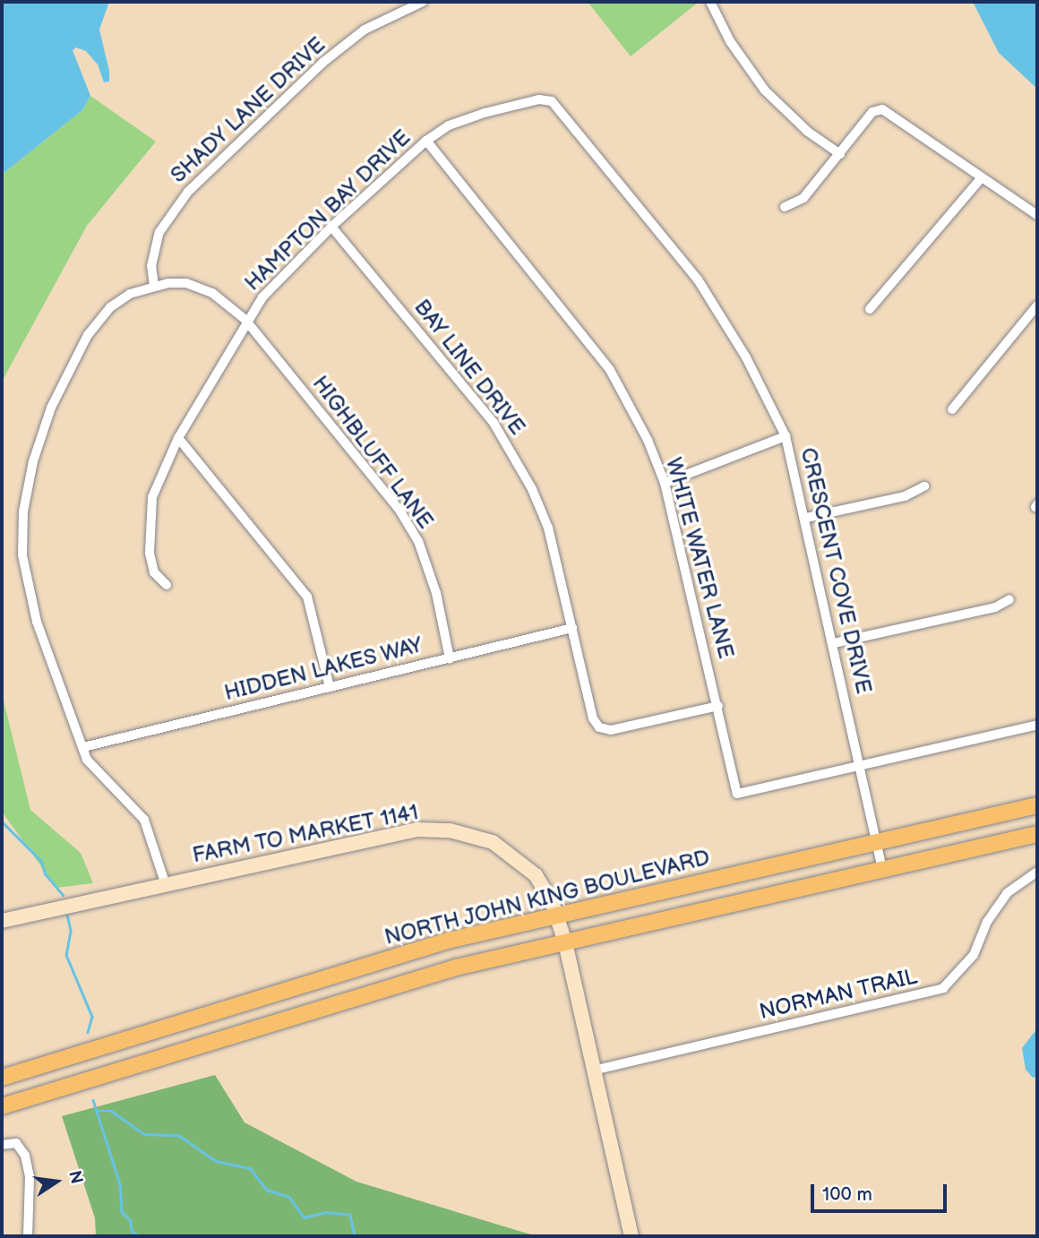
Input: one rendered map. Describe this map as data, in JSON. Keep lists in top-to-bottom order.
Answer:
{
  "streets": {
    "main road": ["NORTH JOHN KING BOULEVARD"],
    "street": [
      "SHADY LANE DRIVE",
      "HAMPTON BAY DRIVE",
      "BAY LINE DRIVE",
      "HIGHBLUFF LANE",
      "WHITE WATER LANE",
      "CRESCENT COVE DRIVE",
      "HIDDEN LAKES WAY",
      "FARM TO MARKET 1141",
      "NORMAN TRAIL"
    ]
  },
  "crossings": [
    ["SHADY LANE DRIVE", "HIGHBLUFF LANE"],
    ["HAMPTON BAY DRIVE", "BAY LINE DRIVE"],
    ["HAMPTON BAY DRIVE", "HIGHBLUFF LANE"],
    ["HAMPTON BAY DRIVE", "WHITE WATER LANE"],
    ["HAMPTON BAY DRIVE", "CRESCENT COVE DRIVE"],
    ["BAY LINE DRIVE", "WHITE WATER LANE"],
    ["BAY LINE DRIVE", "HIDDEN LAKES WAY"],
    ["HIGHBLUFF LANE", "HIDDEN LAKES WAY"],
    ["HIGHBLUFF LANE", "FARM TO MARKET 1141"],
    ["WHITE WATER LANE", "CRESCENT COVE DRIVE"],
    ["CRESCENT COVE DRIVE", "NORTH JOHN KING BOULEVARD"],
    ["FARM TO MARKET 1141", "NORTH JOHN KING BOULEVARD"],
    ["FARM TO MARKET 1141", "NORMAN TRAIL"]
  ],
  "scale_bar": "100 m",
  "north": "right"
}
